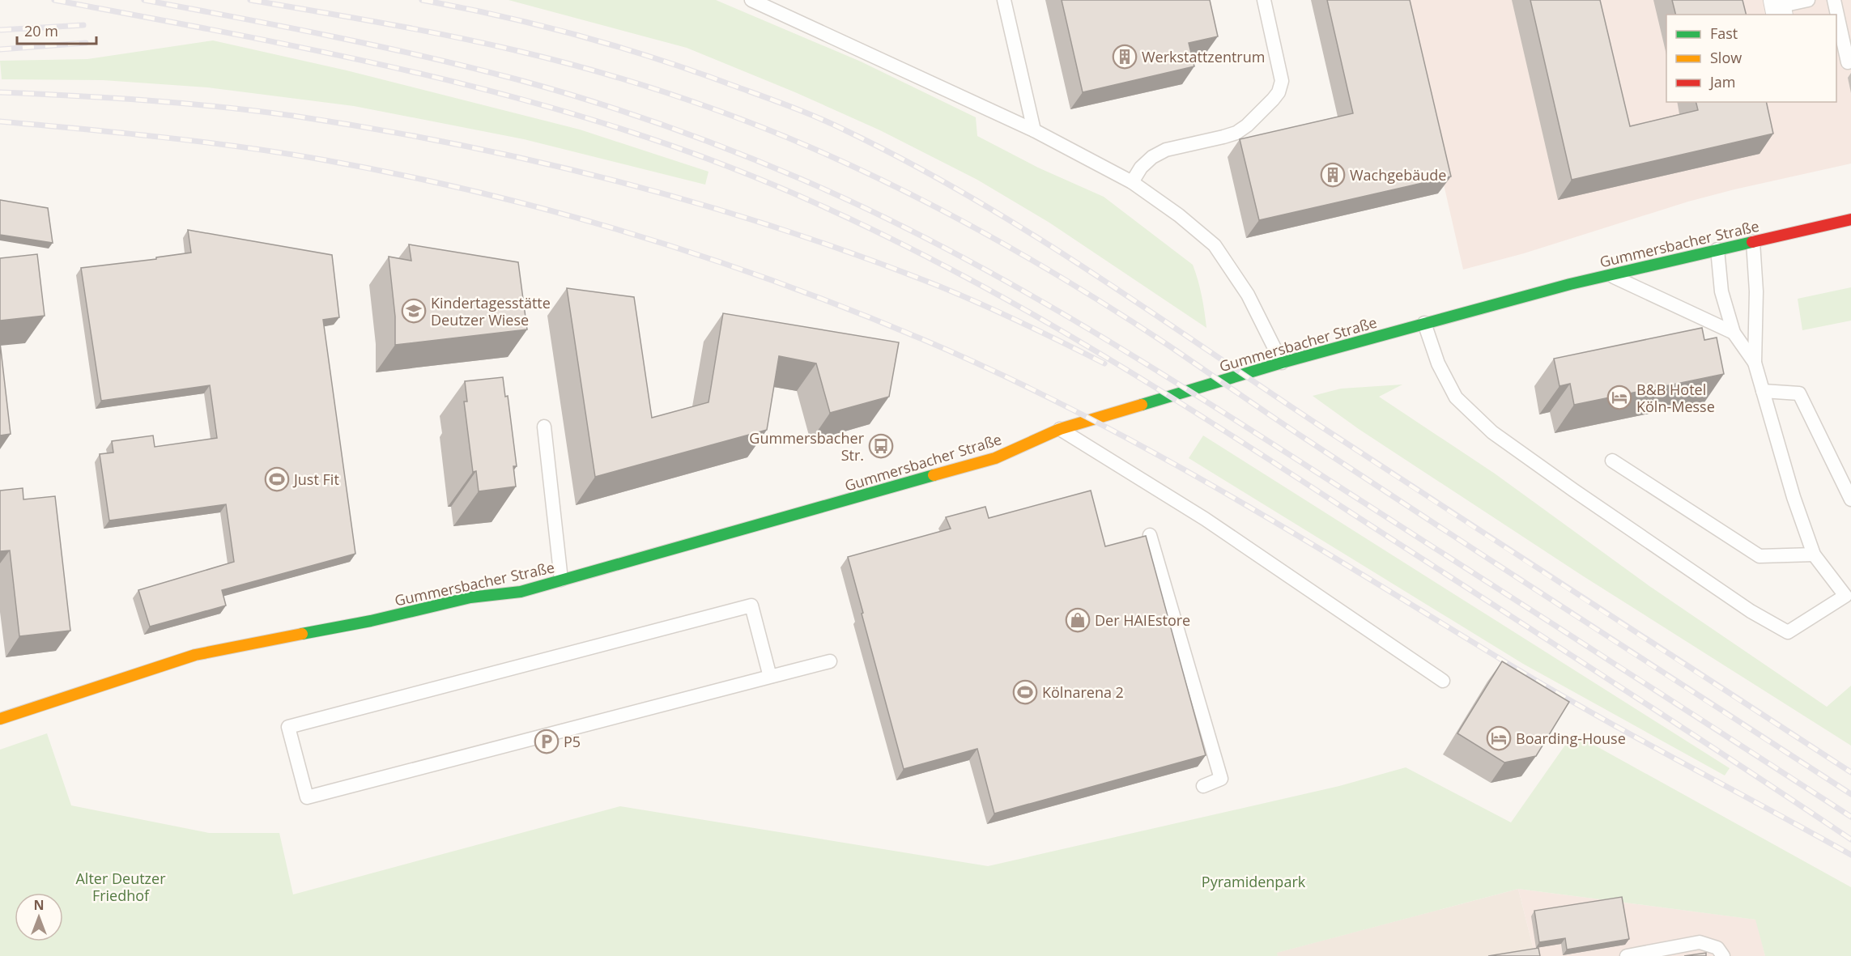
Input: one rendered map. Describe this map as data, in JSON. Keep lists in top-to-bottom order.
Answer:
{
  "streets": {
    "street": ["Gummersbacher Straße"]
  },
  "parks": ["Alter Deutzer Friedhof", "Pyramidenpark"],
  "places": {
    "building": ["Werkstattzentrum", "Wachgebäude"],
    "school or university": ["Kindertagesstätte Deutzer Wiese"],
    "hotel": ["B&B Hotel Köln-Messe", "Boarding-House"],
    "bus stop": ["Gummersbacher Str."],
    "sports": ["Just Fit", "Kölnarena 2"],
    "shop": ["Der HAIEstore"],
    "parking": ["P5"]
  },
  "legend": ["Fast", "Slow", "Jam"],
  "scale_bar": "20 m",
  "north": "top"
}
